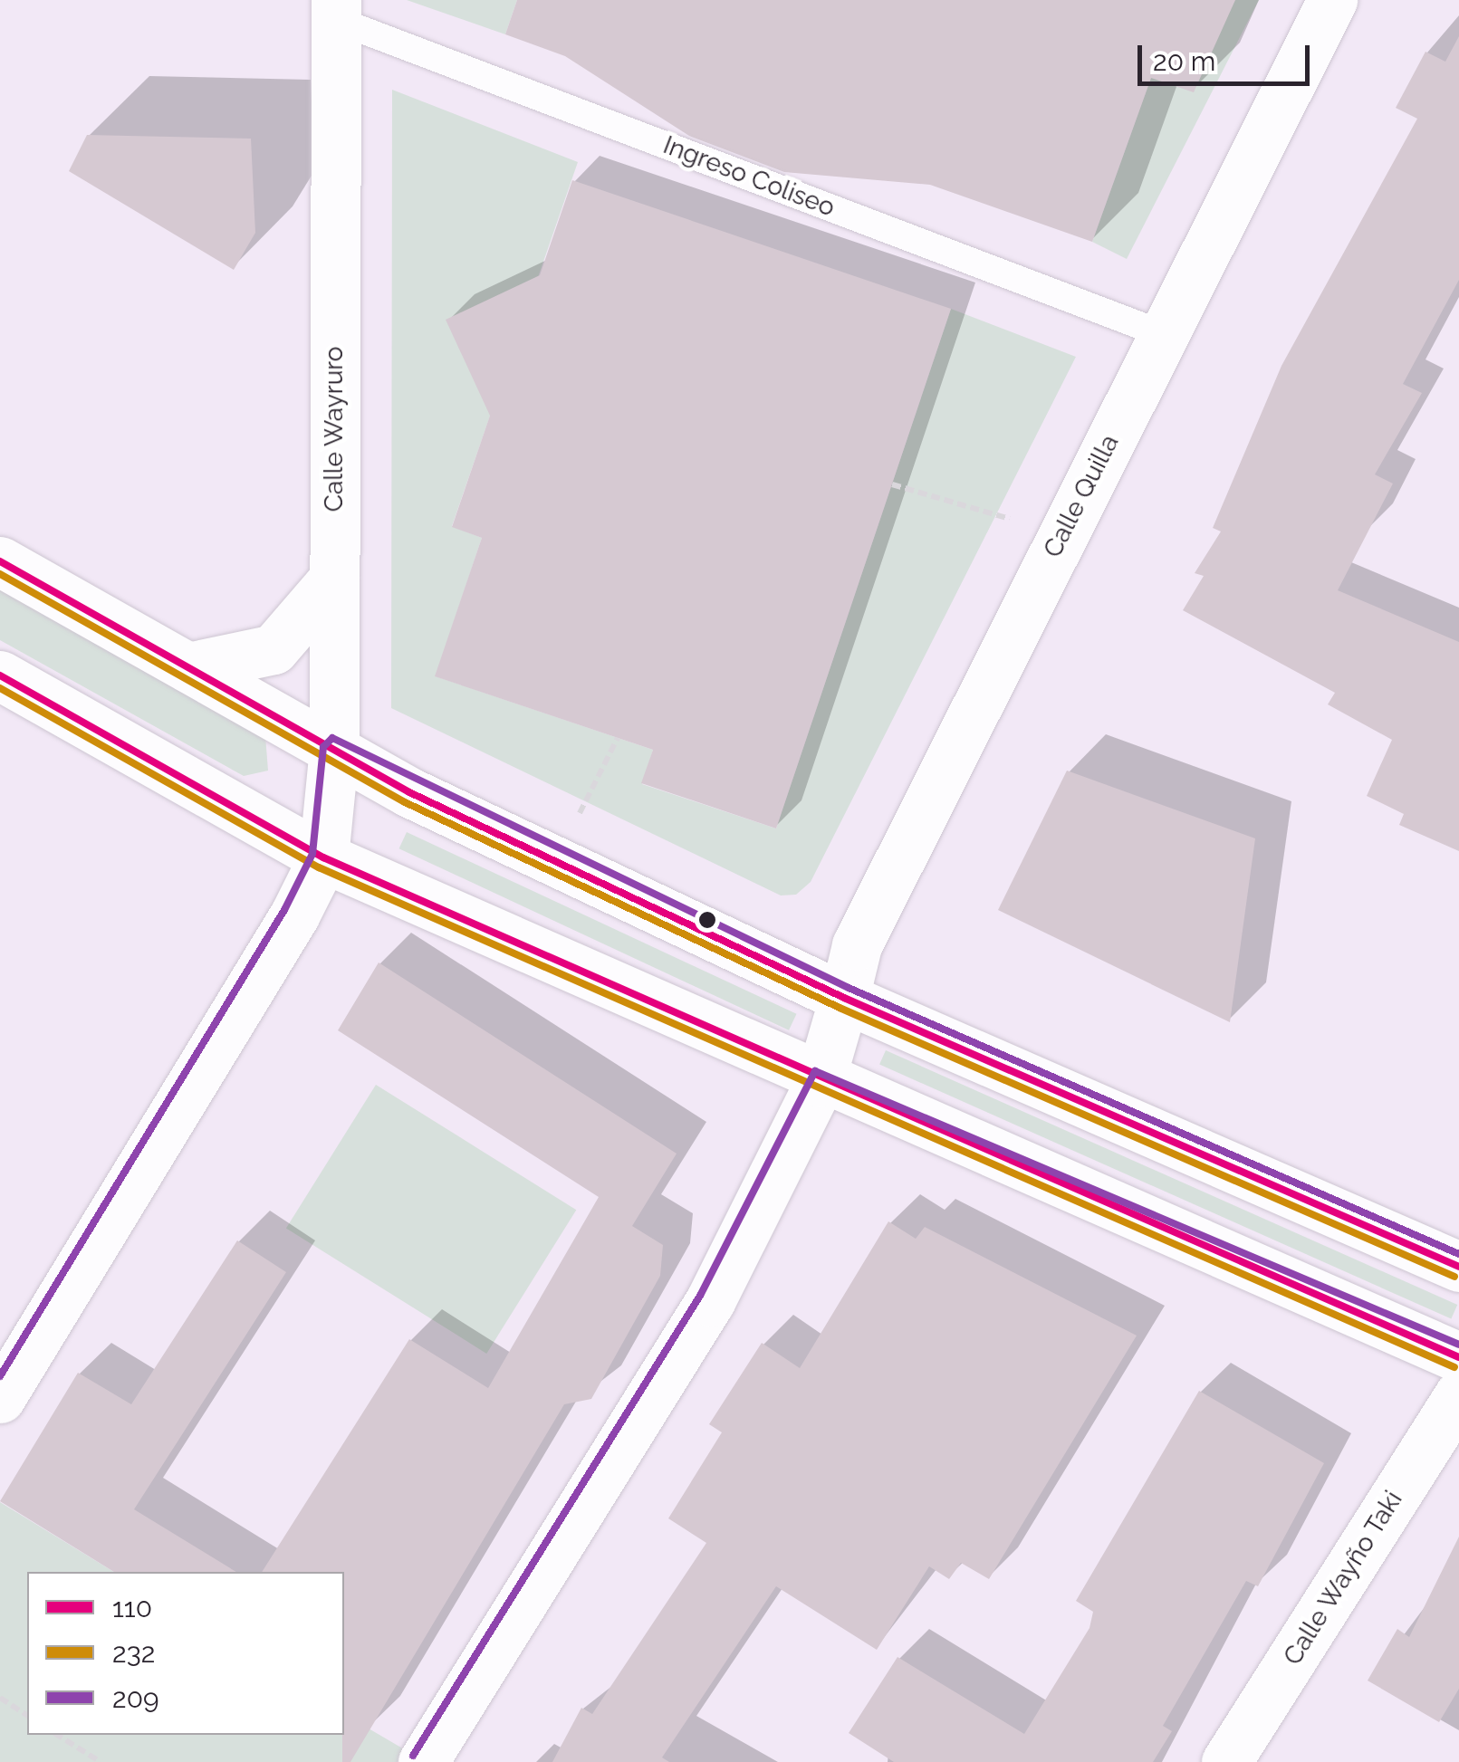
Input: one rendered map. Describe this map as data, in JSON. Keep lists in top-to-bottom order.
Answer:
{
  "streets": {
    "main road": ["Calle Wayruro", "Calle Quilla", "Calle Wayño Taki"],
    "lane": ["Ingreso Coliseo"]
  },
  "crossings": [
    ["Ingreso Coliseo", "Calle Wayruro"],
    ["Ingreso Coliseo", "Calle Quilla"]
  ],
  "lines": ["transit line 110", "transit line 232", "transit line 209"],
  "legend": ["110", "232", "209"],
  "scale_bar": "20 m"
}
